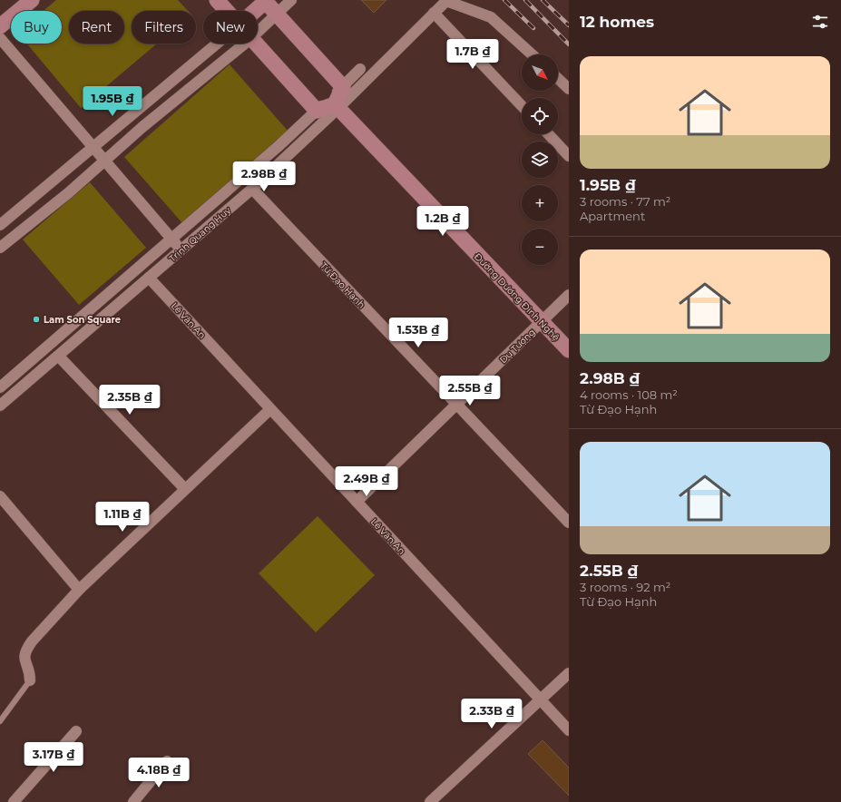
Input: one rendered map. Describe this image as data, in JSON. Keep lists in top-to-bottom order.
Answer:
{
  "streets": {
    "main road": ["Đường Dương Đình Nghệ"],
    "street": [
      "Trịnh Quang Huy",
      "Từ Đạo Hạnh",
      "Lê Văn An",
      "Dụ Tượng"
    ]
  },
  "crossings": [
    ["Trịnh Quang Huy", "Từ Đạo Hạnh"],
    ["Trịnh Quang Huy", "Đường Dương Đình Nghệ"],
    ["Trịnh Quang Huy", "Lê Văn An"],
    ["Từ Đạo Hạnh", "Dụ Tượng"],
    ["Đường Dương Đình Nghệ", "Dụ Tượng"],
    ["Lê Văn An", "Dụ Tượng"]
  ],
  "places": ["Lam Son Square"],
  "north": "bottom right",
  "page": {
    "heading": "12 homes",
    "chip": [
      "Buy",
      "Rent",
      "Filters",
      "New"
    ],
    "price": [
      "1.7B ₫",
      "1.95B ₫",
      "2.98B ₫",
      "1.2B ₫",
      "1.53B ₫",
      "2.55B ₫",
      "2.35B ₫",
      "2.49B ₫",
      "1.11B ₫",
      "2.33B ₫",
      "3.17B ₫",
      "4.18B ₫"
    ],
    "list": [
      {
        "name": "1.95B ₫",
        "note": "3 rooms · 77 m² · Apartment"
      },
      {
        "name": "2.98B ₫",
        "note": "4 rooms · 108 m² · Từ Đạo Hạnh"
      },
      {
        "name": "2.55B ₫",
        "note": "3 rooms · 92 m² · Từ Đạo Hạnh"
      }
    ],
    "map_buttons": ["+", "−"]
  }
}
